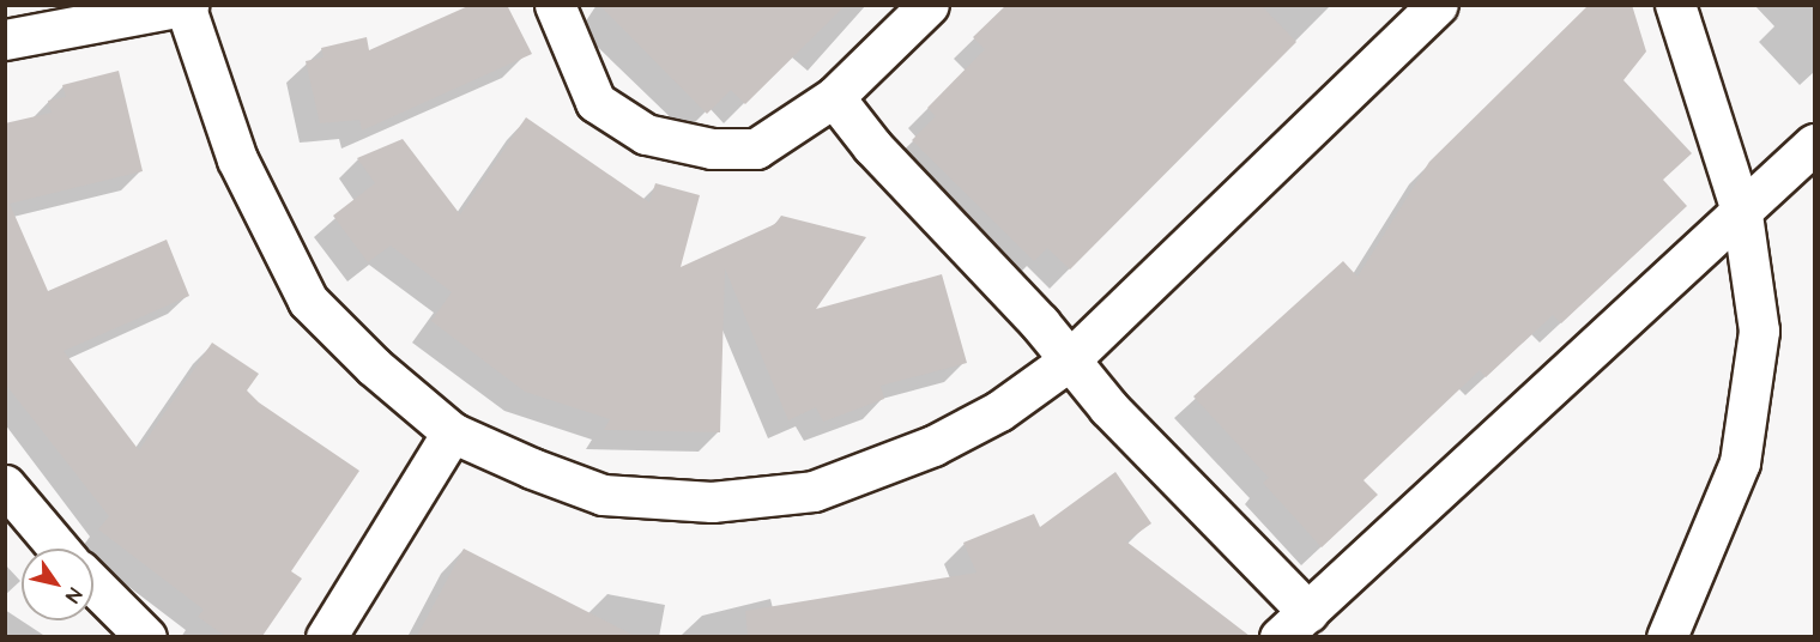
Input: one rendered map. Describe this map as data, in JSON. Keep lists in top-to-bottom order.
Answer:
{
  "north": "bottom right"
}
